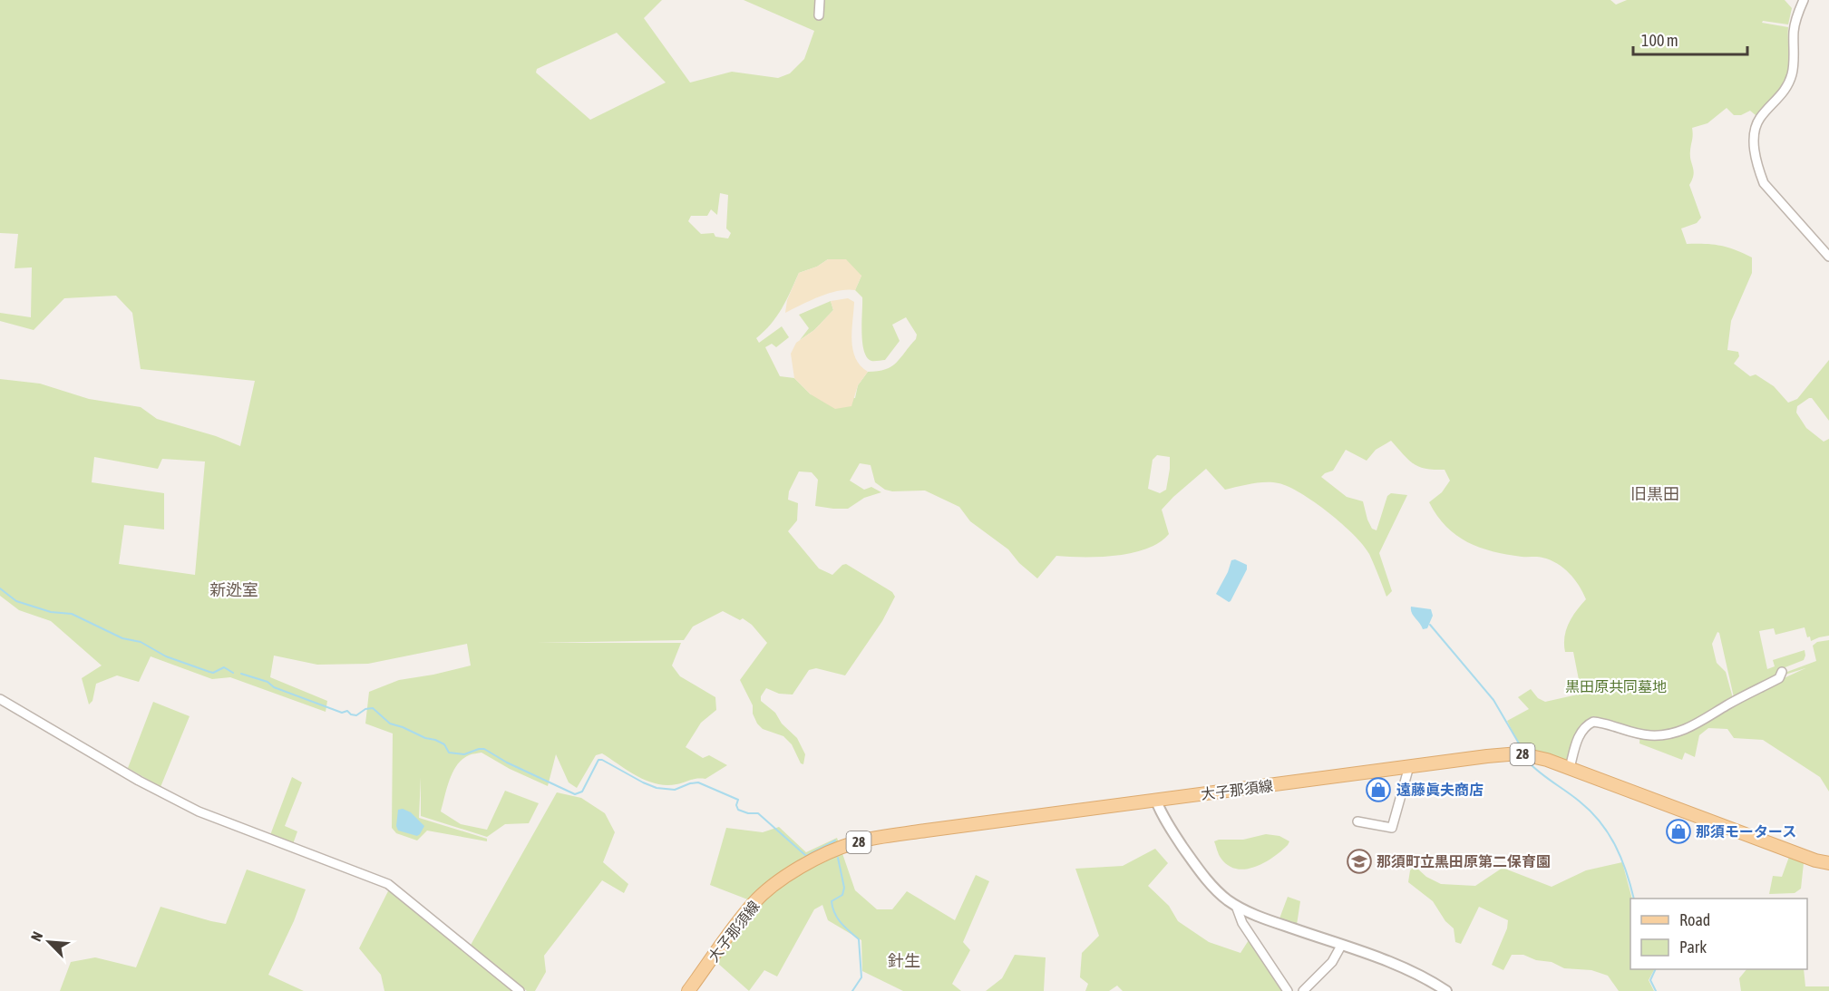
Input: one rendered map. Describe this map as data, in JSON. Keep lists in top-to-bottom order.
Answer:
{
  "streets": {
    "main road": ["28", "大子那須線"]
  },
  "districts": ["旧黒田", "新迯室", "針生"],
  "parks": ["黒田原共同墓地"],
  "places": {
    "shop": ["遠藤眞夫商店", "那須モータース"],
    "school or university": ["那須町立黒田原第二保育園"]
  },
  "legend": ["Road", "Park"],
  "scale_bar": "100 m",
  "north": "top left"
}
